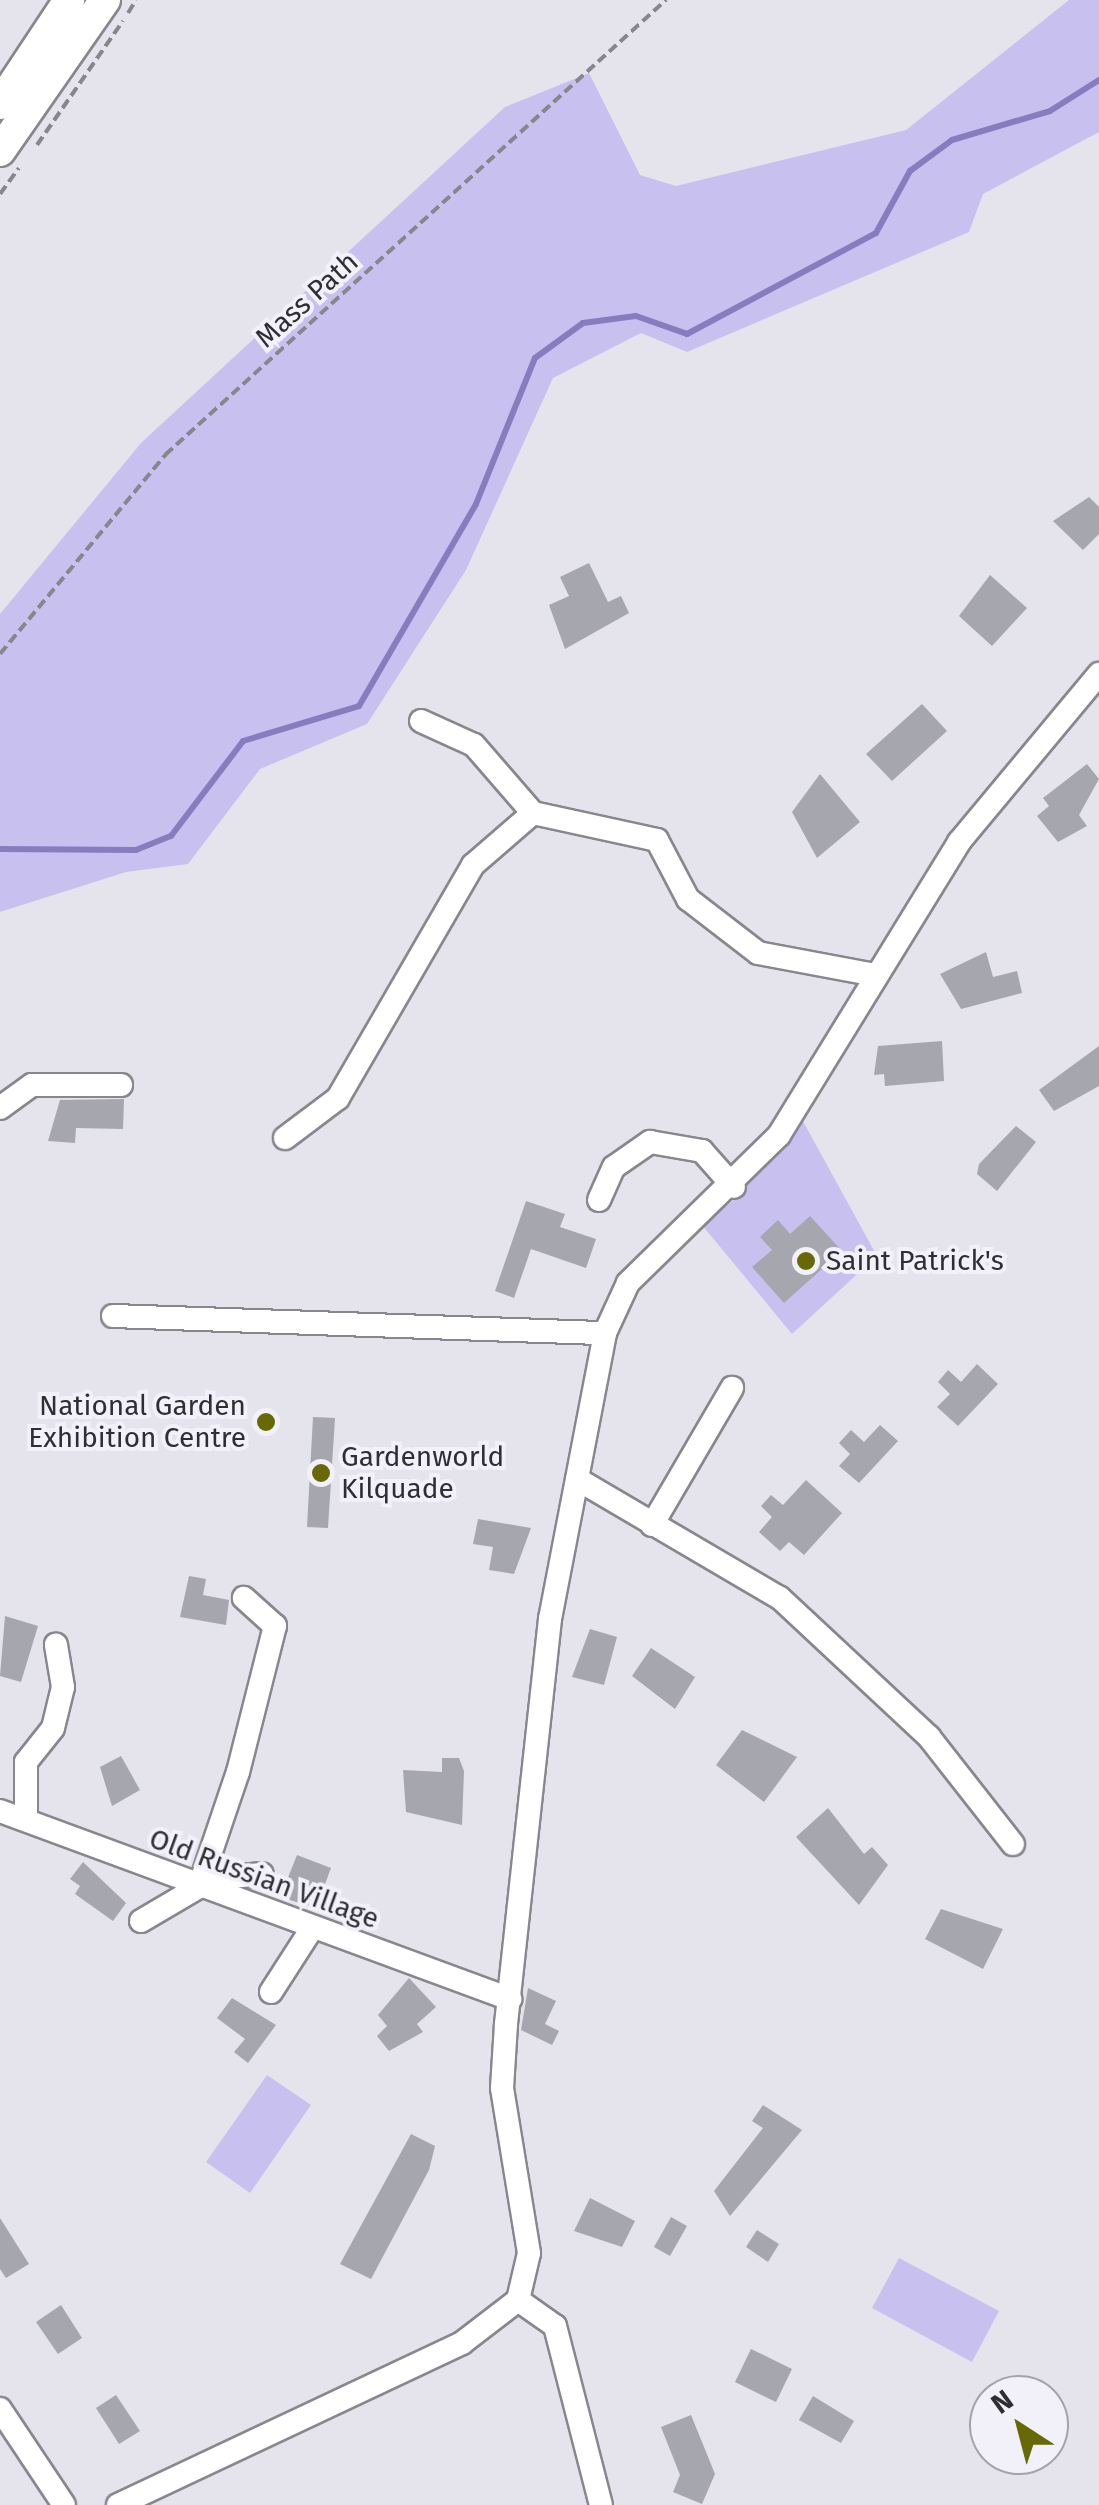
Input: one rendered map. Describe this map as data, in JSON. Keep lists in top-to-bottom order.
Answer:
{
  "streets": {
    "street": ["Old Russian Village"],
    "path": ["Mass Path"]
  },
  "places": ["Saint Patrick's", "National Garden Exhibition Centre", "Gardenworld Kilquade"],
  "north": "top left"
}
